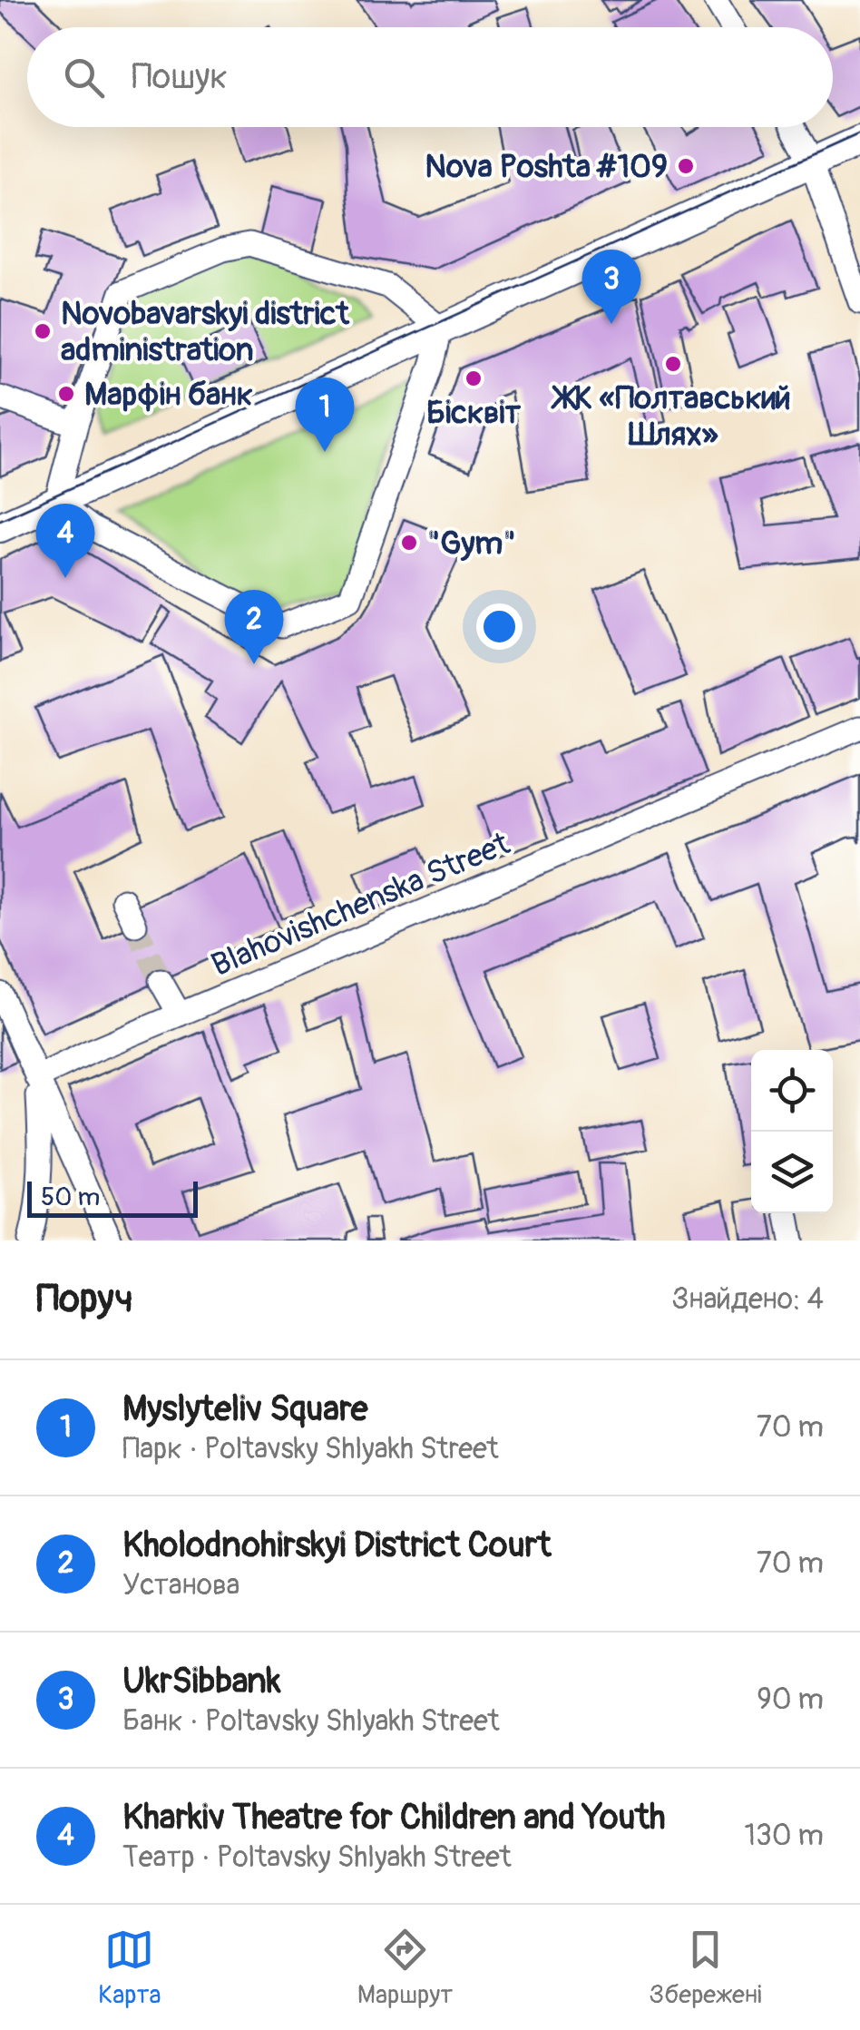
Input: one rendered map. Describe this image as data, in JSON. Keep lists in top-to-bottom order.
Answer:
{
  "streets": {
    "street": ["Blahovishchenska Street"]
  },
  "places": [
    "Nova Poshta #109",
    "Novobavarskyi district administration",
    "ЖК «Полтавський Шлях»",
    "Бісквіт",
    "Марфін банк",
    "\"Gym\""
  ],
  "scale_bar": "50 m",
  "page": {
    "search": "Пошук",
    "pins": [
      "3",
      "1",
      "4",
      "2"
    ],
    "scale": "50 m",
    "heading": ["Поруч", "Знайдено: 4"],
    "list": [
      {
        "mark": "1",
        "name": "Myslyteliv Square",
        "note": "Парк · Poltavsky Shlyakh Street",
        "value": "70 m"
      },
      {
        "mark": "2",
        "name": "Kholodnohirskyi District Court",
        "note": "Установа",
        "value": "70 m"
      },
      {
        "mark": "3",
        "name": "UkrSibbank",
        "note": "Банк · Poltavsky Shlyakh Street",
        "value": "90 m"
      },
      {
        "mark": "4",
        "name": "Kharkiv Theatre for Children and Youth",
        "note": "Театр · Poltavsky Shlyakh Street",
        "value": "130 m"
      }
    ],
    "nav": ["Карта", "Маршрут", "Збережені"]
  }
}
